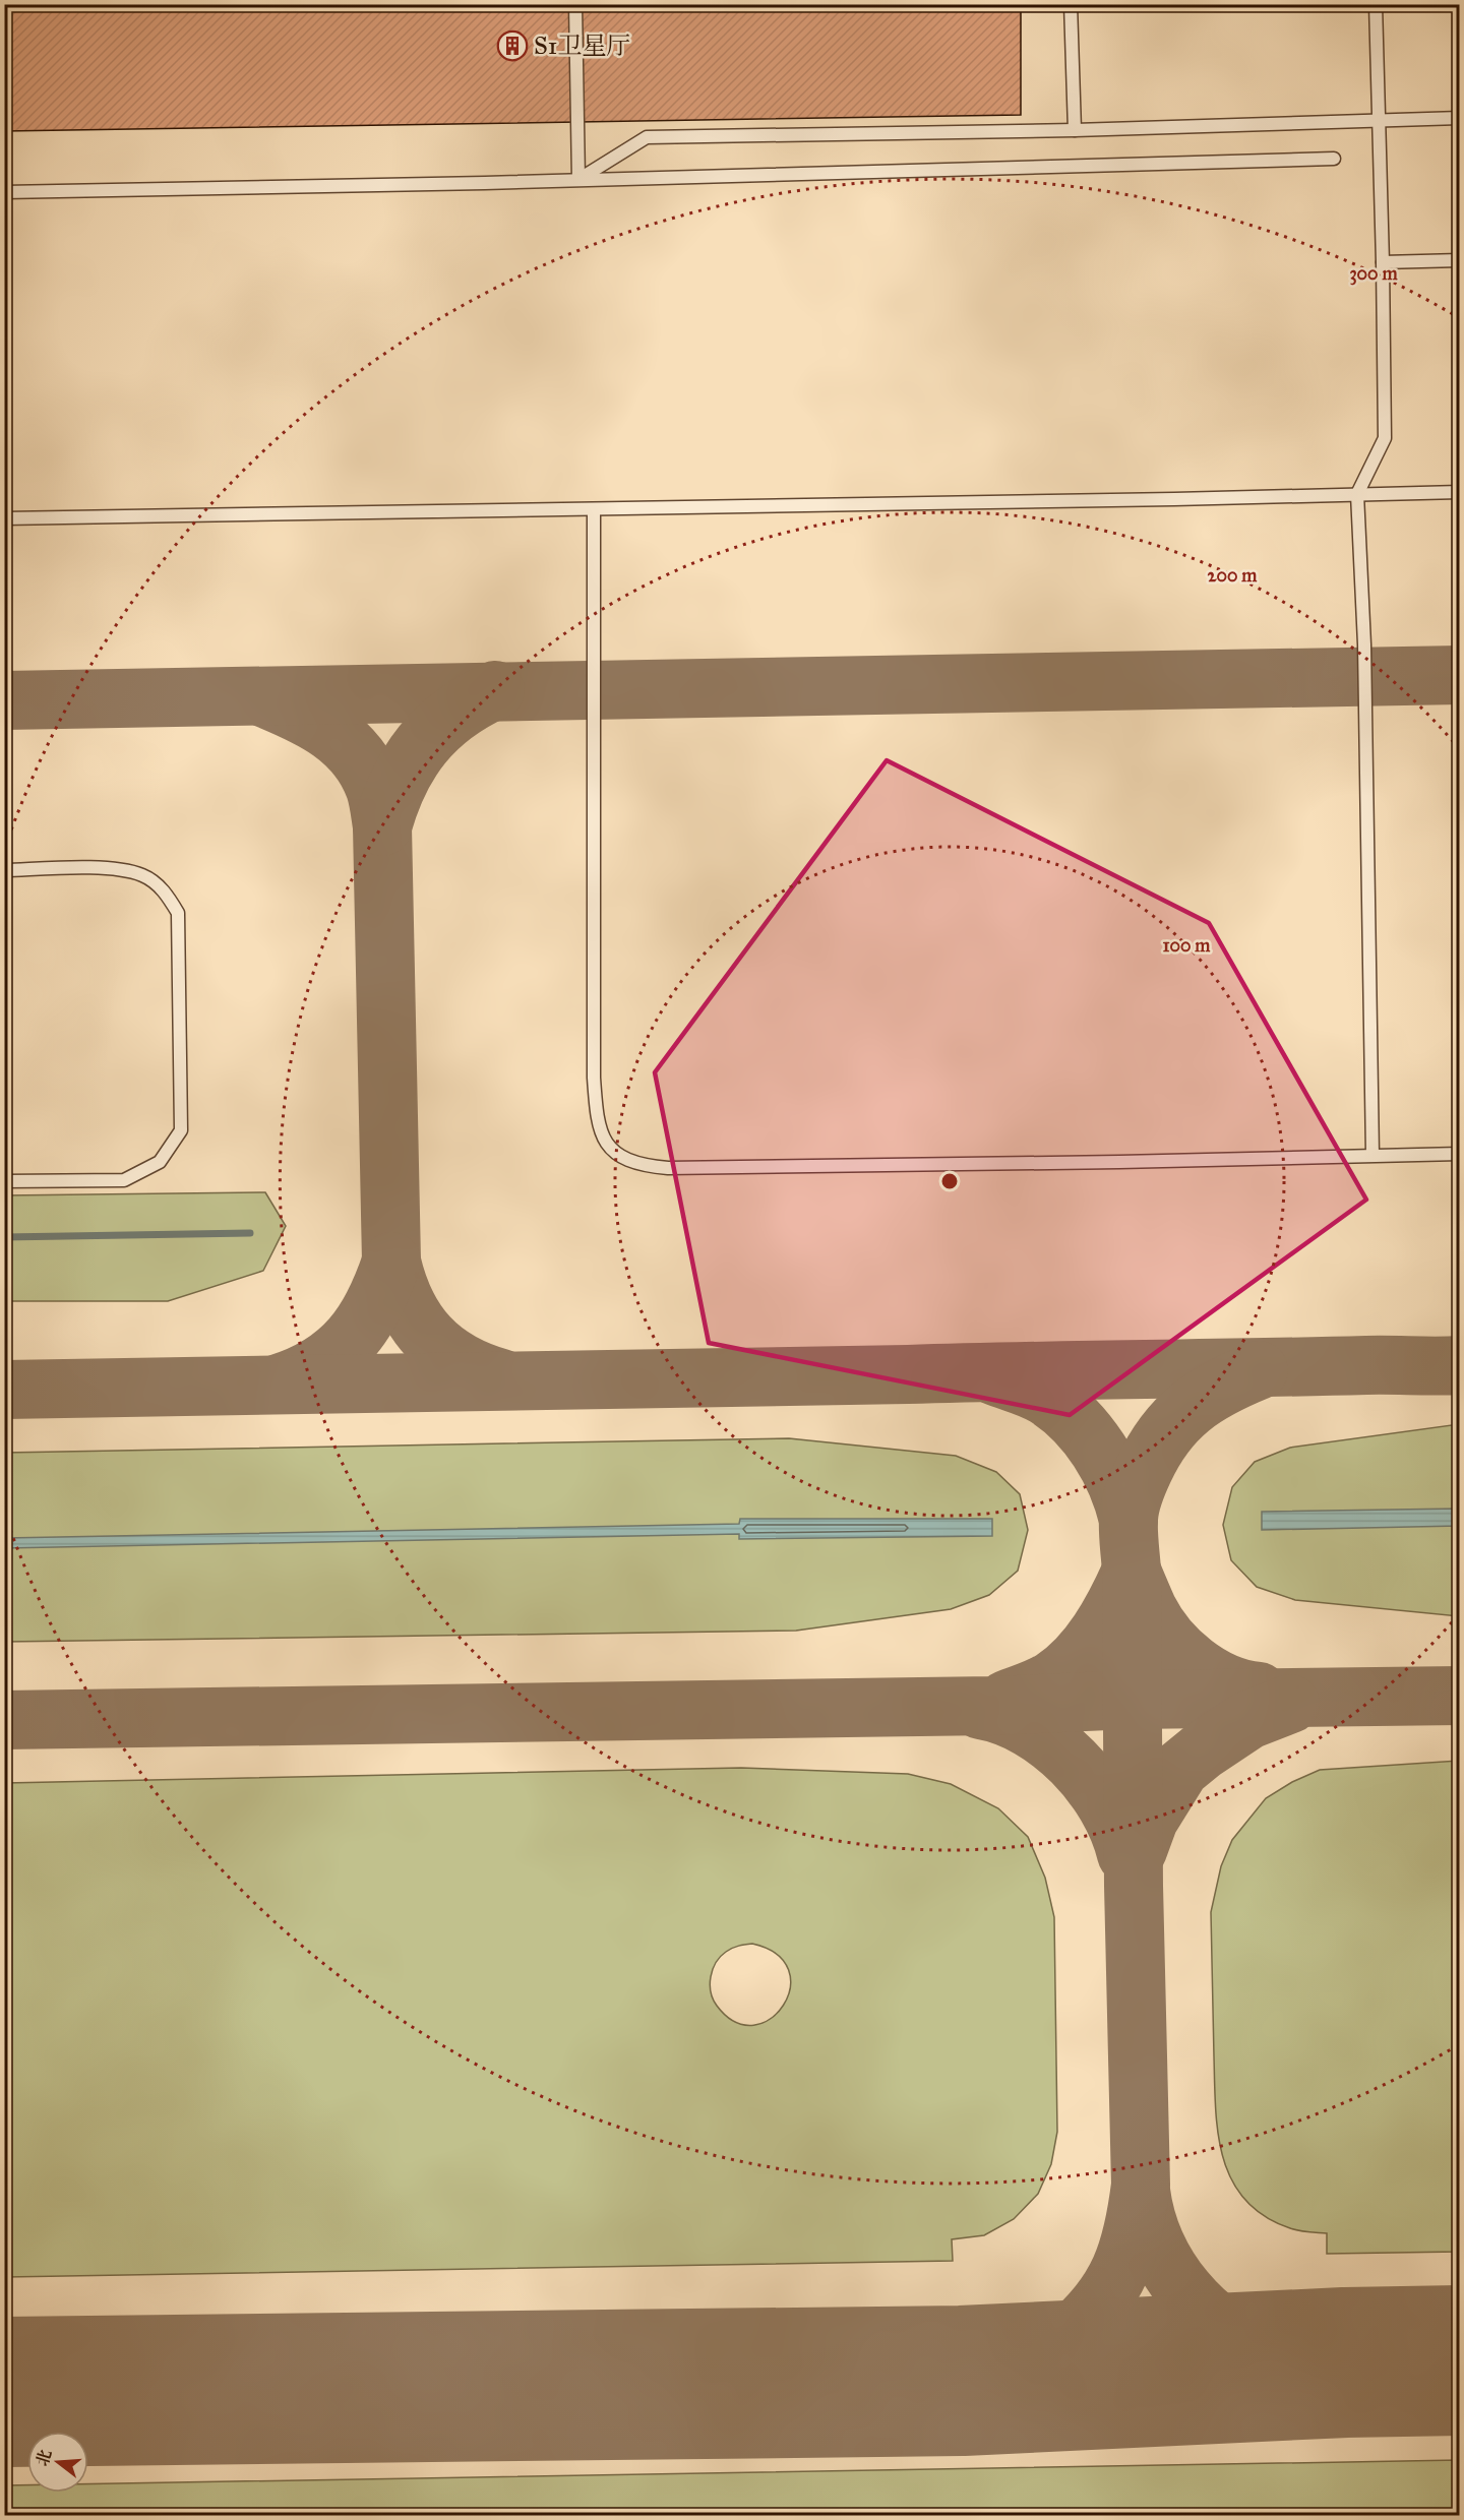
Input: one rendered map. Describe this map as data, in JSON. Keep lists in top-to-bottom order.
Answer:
{
  "places": {
    "building": ["S1卫星厅"]
  },
  "north": "left",
  "rings": ["300 m", "200 m", "100 m"]
}
